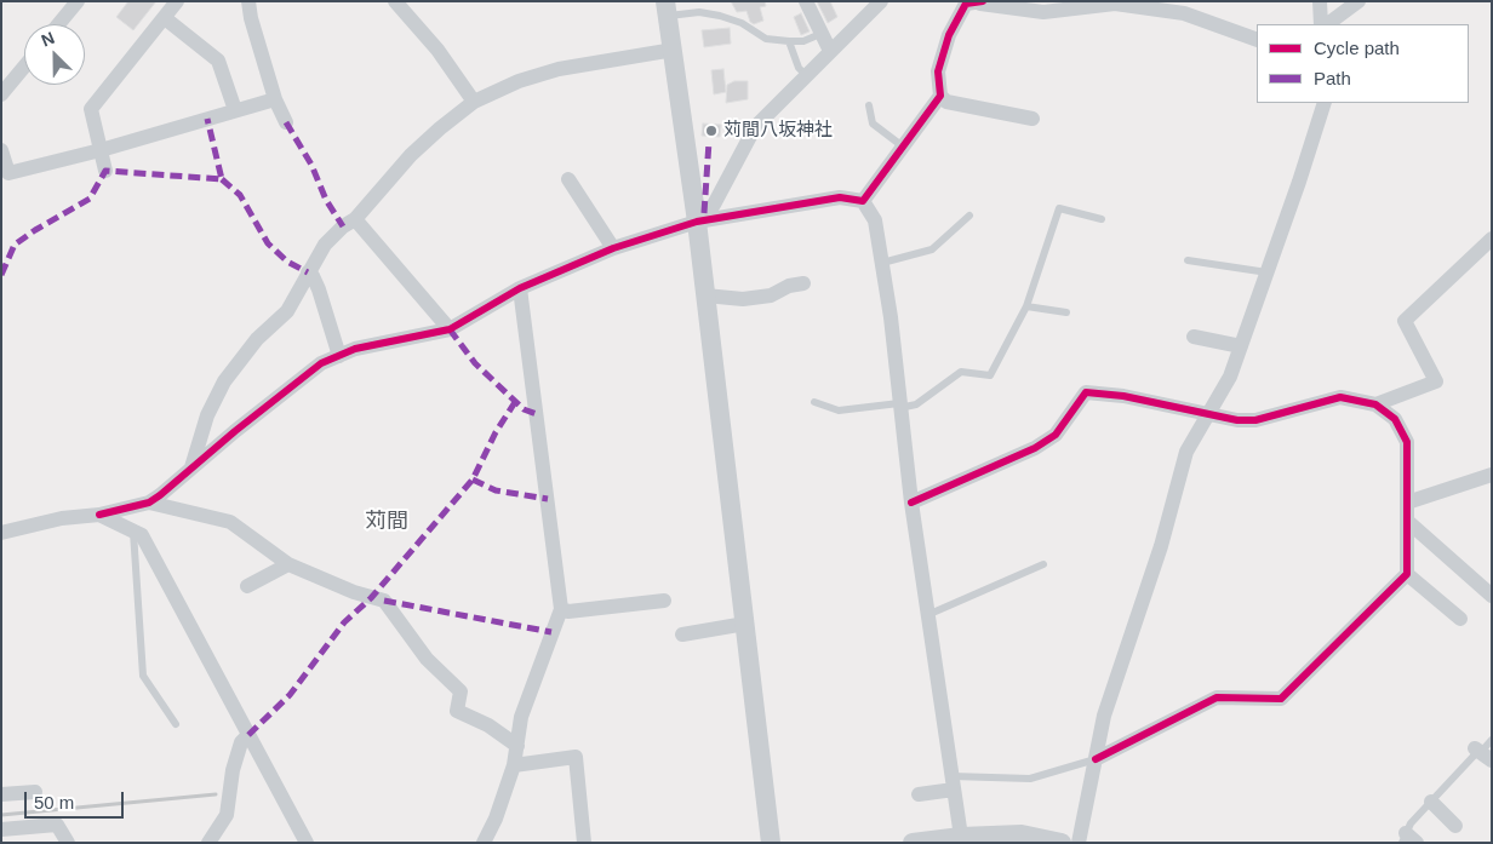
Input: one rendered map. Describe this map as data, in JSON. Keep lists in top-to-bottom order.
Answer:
{
  "districts": ["苅間"],
  "places": ["苅間八坂神社"],
  "legend": ["Cycle path", "Path"],
  "scale_bar": "50 m",
  "north": "top left"
}
